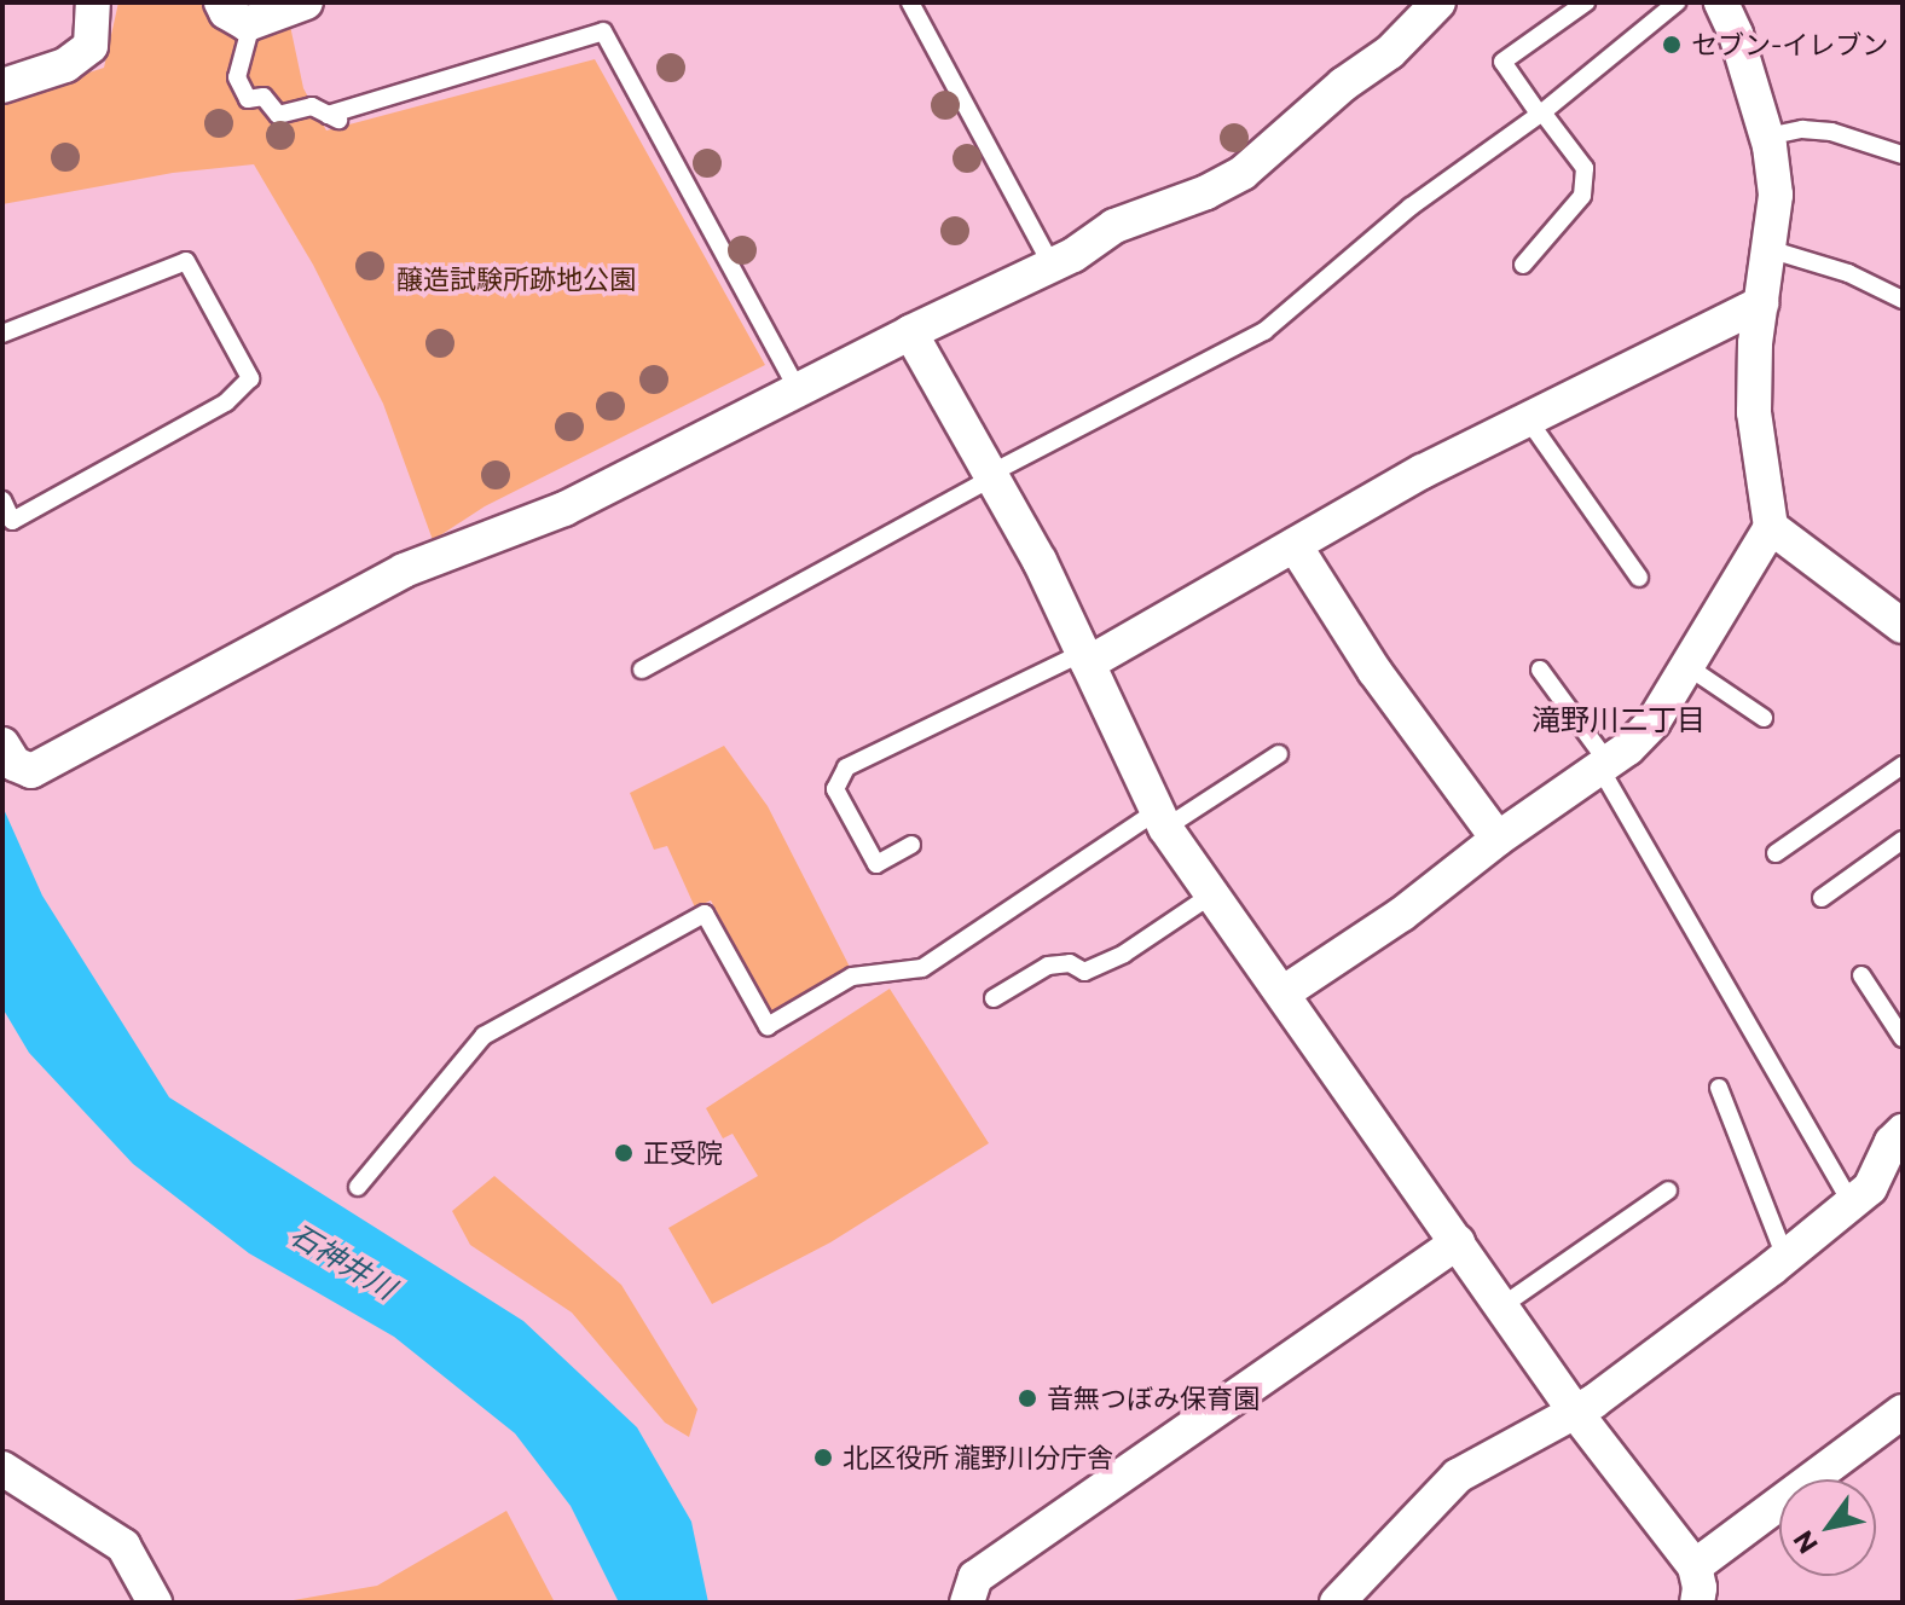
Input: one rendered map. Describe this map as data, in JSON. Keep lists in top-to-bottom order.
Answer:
{
  "districts": ["滝野川二丁目"],
  "water": ["石神井川"],
  "parks": ["醸造試験所跡地公園"],
  "places": [
    "セブン-イレブン",
    "正受院",
    "音無つぼみ保育園",
    "北区役所 瀧野川分庁舎"
  ],
  "north": "bottom left"
}
